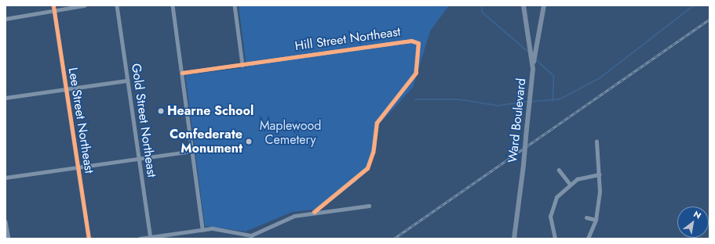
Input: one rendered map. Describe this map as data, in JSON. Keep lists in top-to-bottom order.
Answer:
{
  "streets": {
    "main road": ["Ward Boulevard"],
    "street": ["Hill Street Northeast", "Lee Street Northeast", "Gold Street Northeast"]
  },
  "parks": ["Maplewood Cemetery"],
  "places": ["Hearne School", "Confederate Monument"],
  "north": "top right"
}
